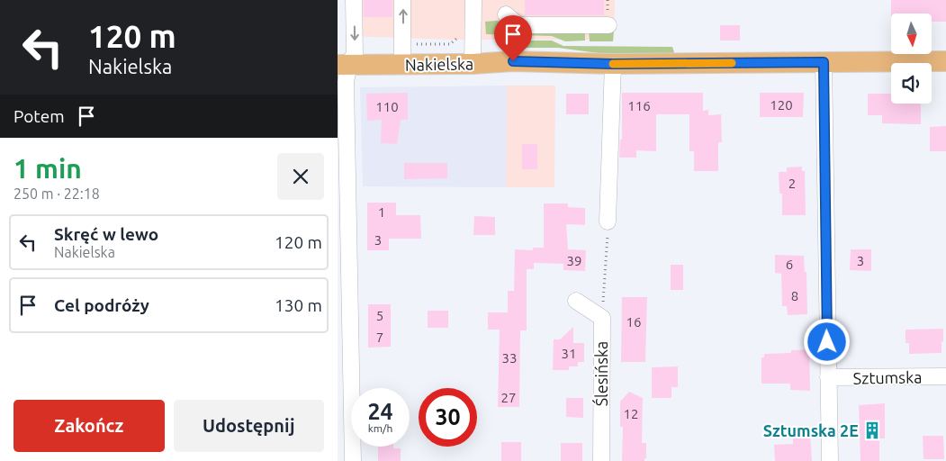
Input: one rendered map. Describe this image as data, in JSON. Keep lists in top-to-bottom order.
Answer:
{
  "streets": {
    "main road": ["Nakielska"],
    "street": ["Ślesińska", "Sztumska"]
  },
  "places": {
    "building": ["Sztumska 2E"]
  },
  "house_numbers": [
    "120",
    "116",
    "110",
    "2",
    "1",
    "3",
    "39",
    "3",
    "6",
    "8",
    "5",
    "16",
    "7",
    "31",
    "33",
    "27",
    "12"
  ],
  "north": "bottom",
  "page": {
    "turn": ["120 m", "Nakielska"],
    "then": "Potem",
    "heading": ["1 min", "250 m · 22:18"],
    "list": [
      {
        "name": "Skręć w lewo",
        "note": "Nakielska",
        "value": "120 m"
      },
      {
        "name": "Cel podróży",
        "value": "130 m"
      }
    ],
    "speed": "24 km/h",
    "limit": "30",
    "buttons": ["Zakończ", "Udostępnij"]
  }
}
